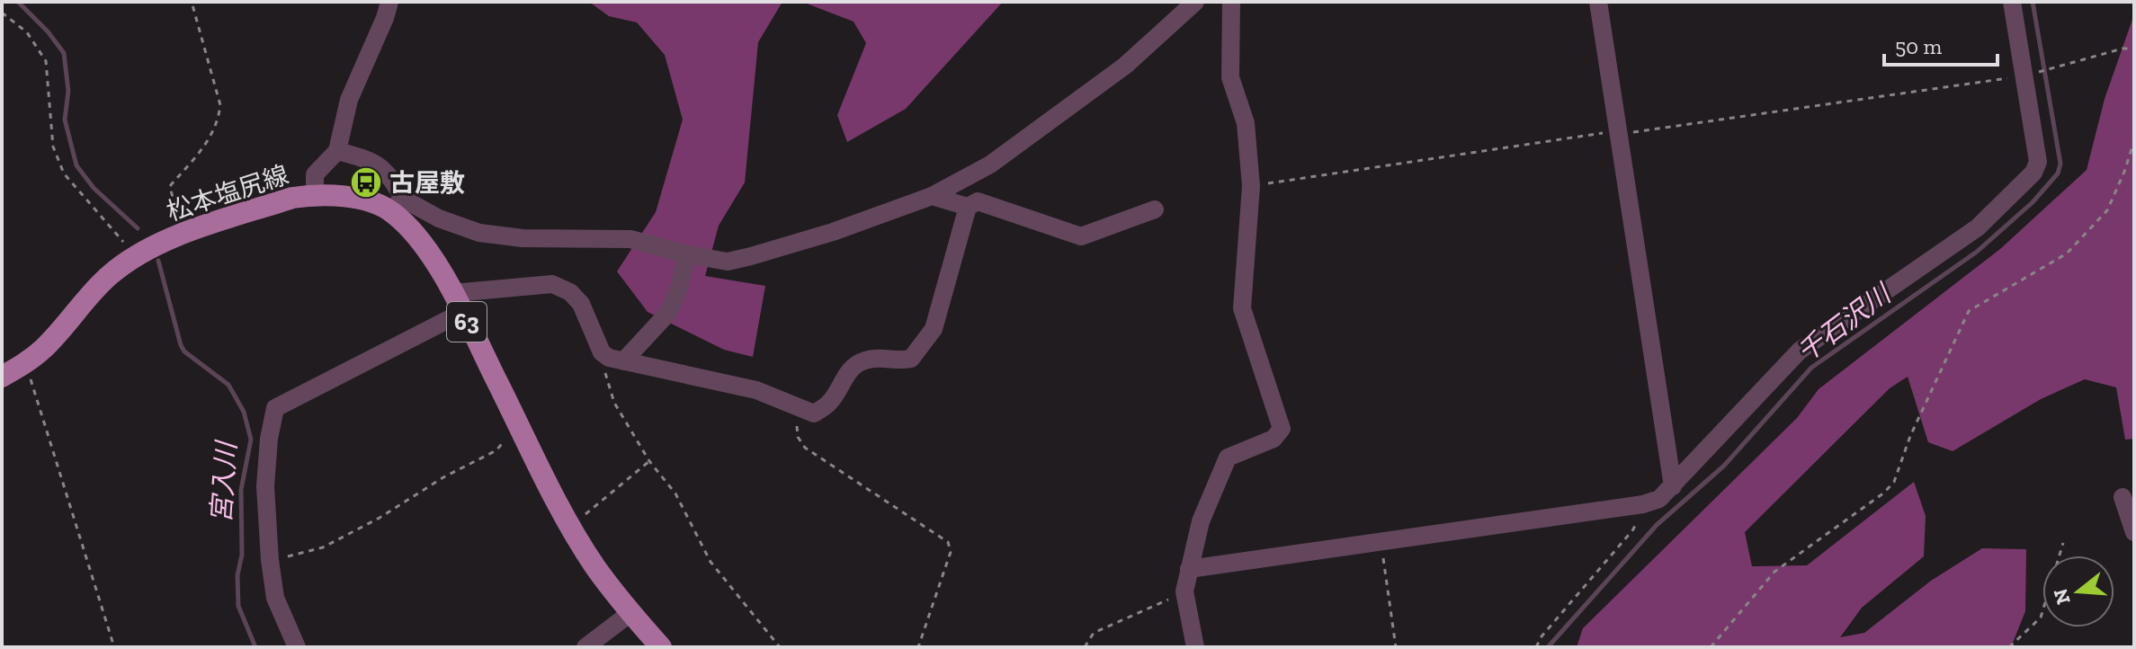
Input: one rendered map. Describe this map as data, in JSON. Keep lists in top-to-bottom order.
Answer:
{
  "streets": {
    "main road": ["松本塩尻線", "63"]
  },
  "water": ["千石沢川", "宮入川"],
  "places": {
    "bus stop": ["古屋敷"]
  },
  "scale_bar": "50 m",
  "north": "left"
}
